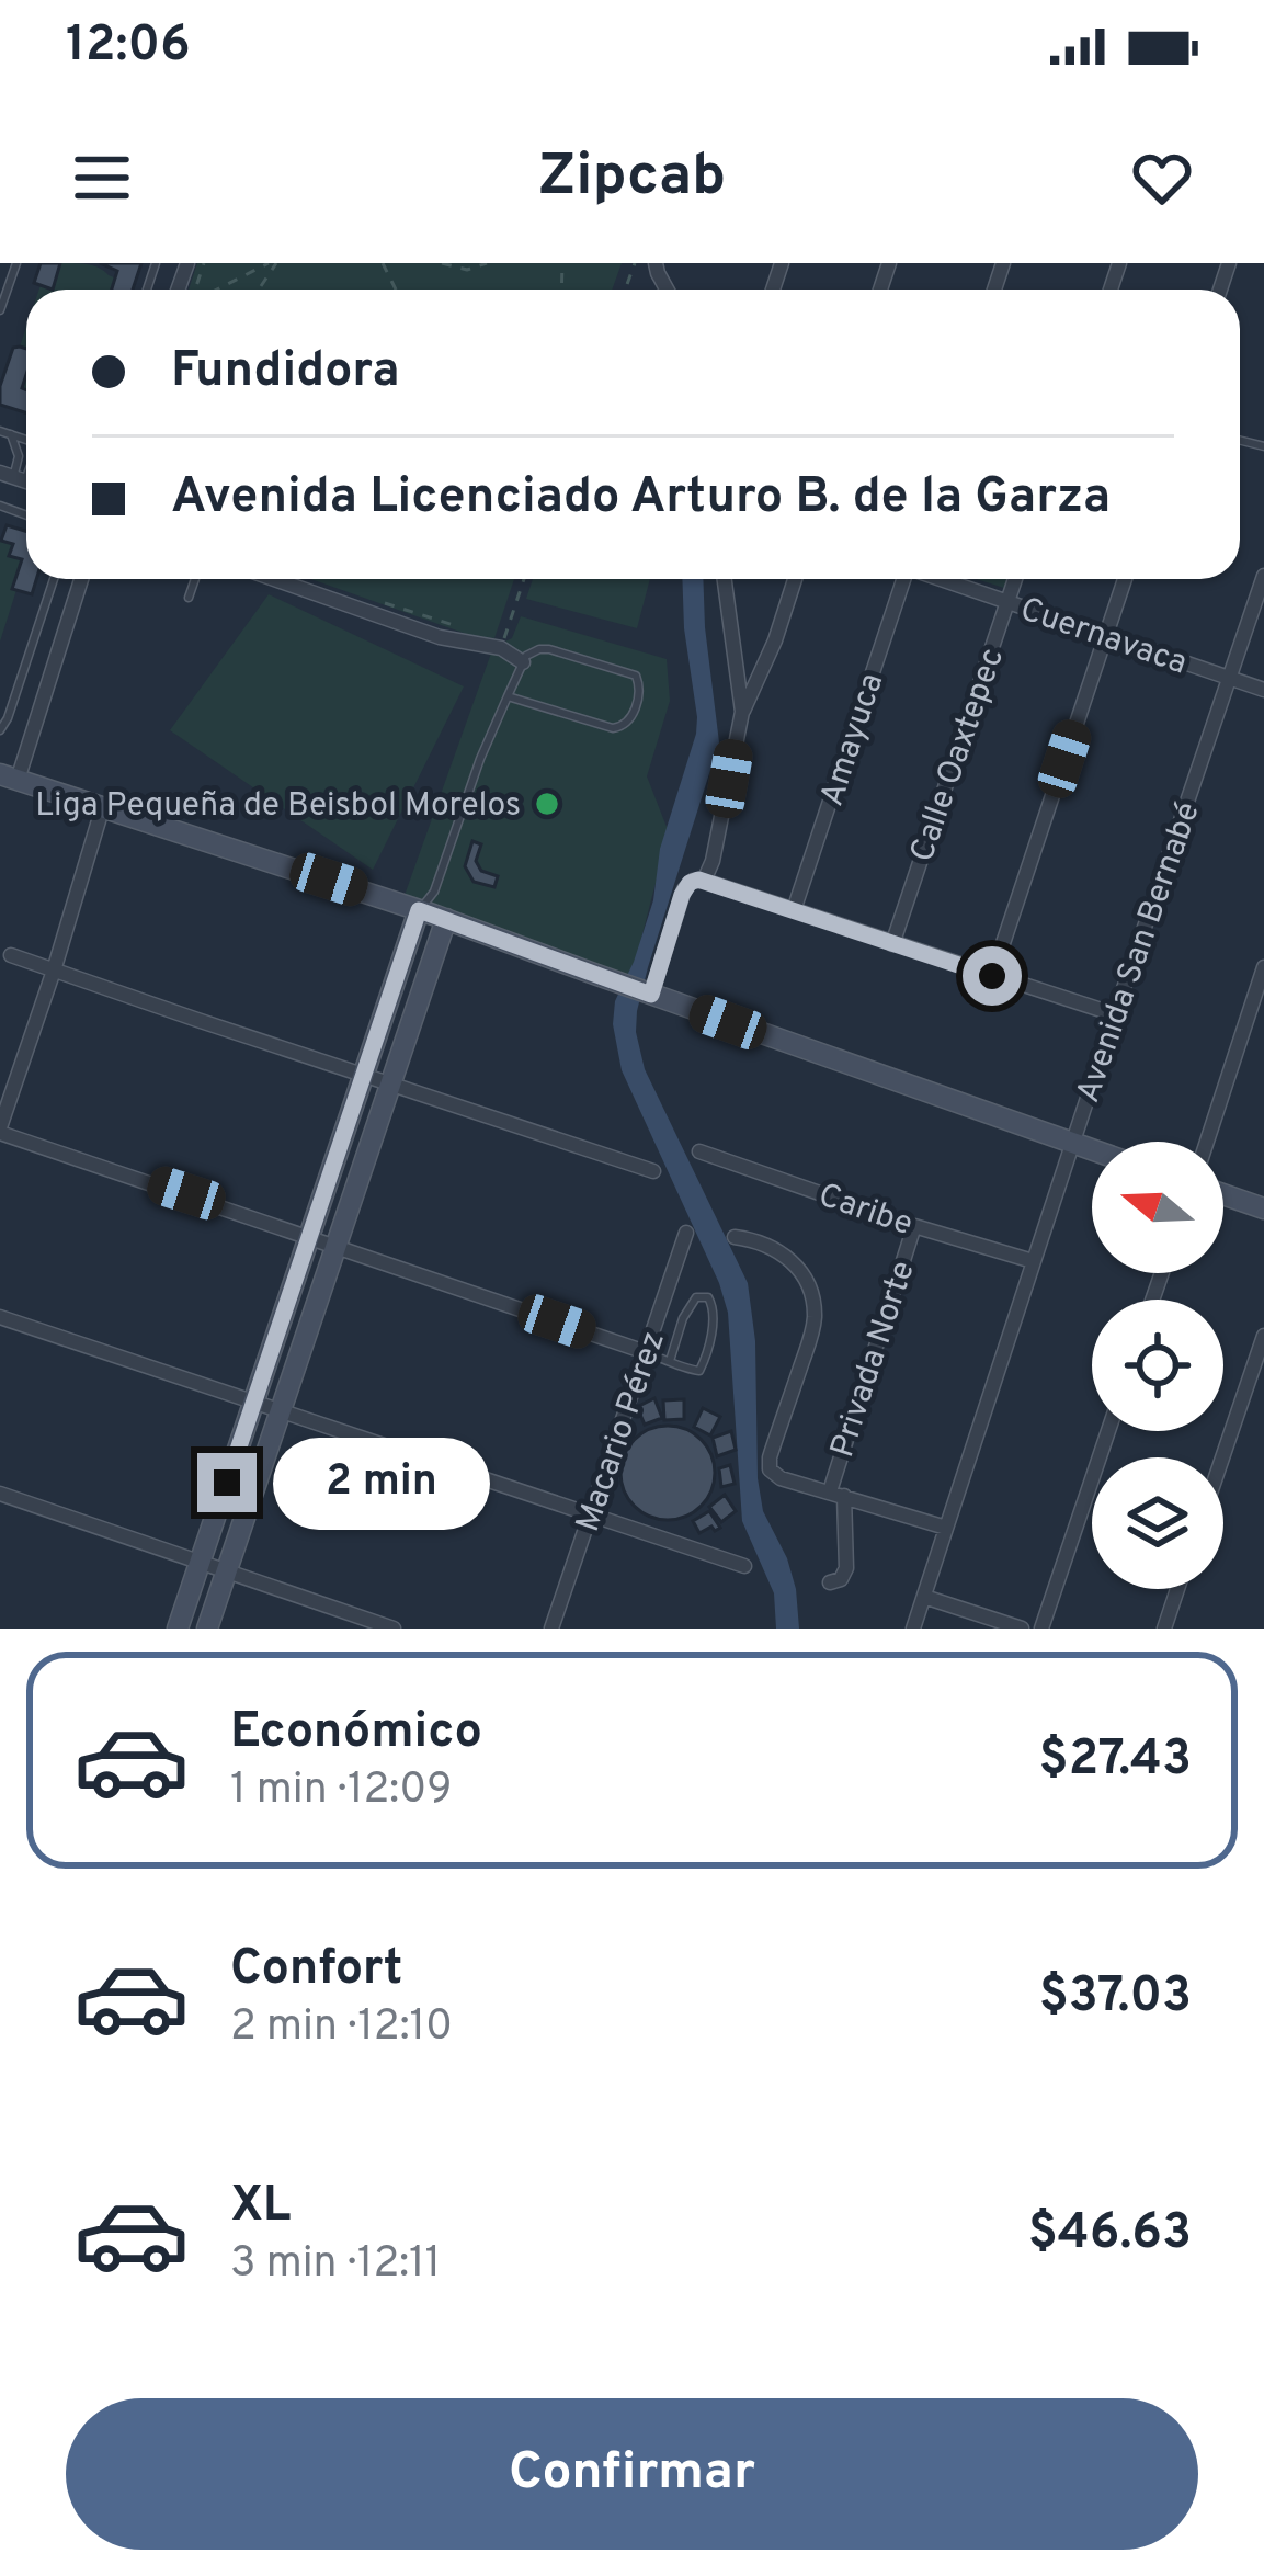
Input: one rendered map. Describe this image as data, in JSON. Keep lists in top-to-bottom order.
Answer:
{
  "streets": {
    "street": [
      "Cuernavaca",
      "Amayuca",
      "Calle Oaxtepec",
      "Avenida San Bernabé",
      "Caribe",
      "Privada Norte",
      "Macario Pérez"
    ]
  },
  "crossings": [
    ["Cuernavaca", "Calle Oaxtepec"],
    ["Cuernavaca", "Avenida San Bernabé"],
    ["Avenida San Bernabé", "Caribe"],
    ["Caribe", "Privada Norte"]
  ],
  "places": ["Liga Pequeña de Beisbol Morelos"],
  "north": "left",
  "page": {
    "status": "12:06",
    "header": "Zipcab",
    "banner": ["Fundidora", "Avenida Licenciado Arturo B. de la Garza"],
    "bubble": "2 min",
    "list": [
      {
        "name": "Económico",
        "note": "1 min · 12:09",
        "value": "$27.43"
      },
      {
        "name": "Confort",
        "note": "2 min · 12:10",
        "value": "$37.03"
      },
      {
        "name": "XL",
        "note": "3 min · 12:11",
        "value": "$46.63"
      }
    ],
    "buttons": "Confirmar"
  }
}
